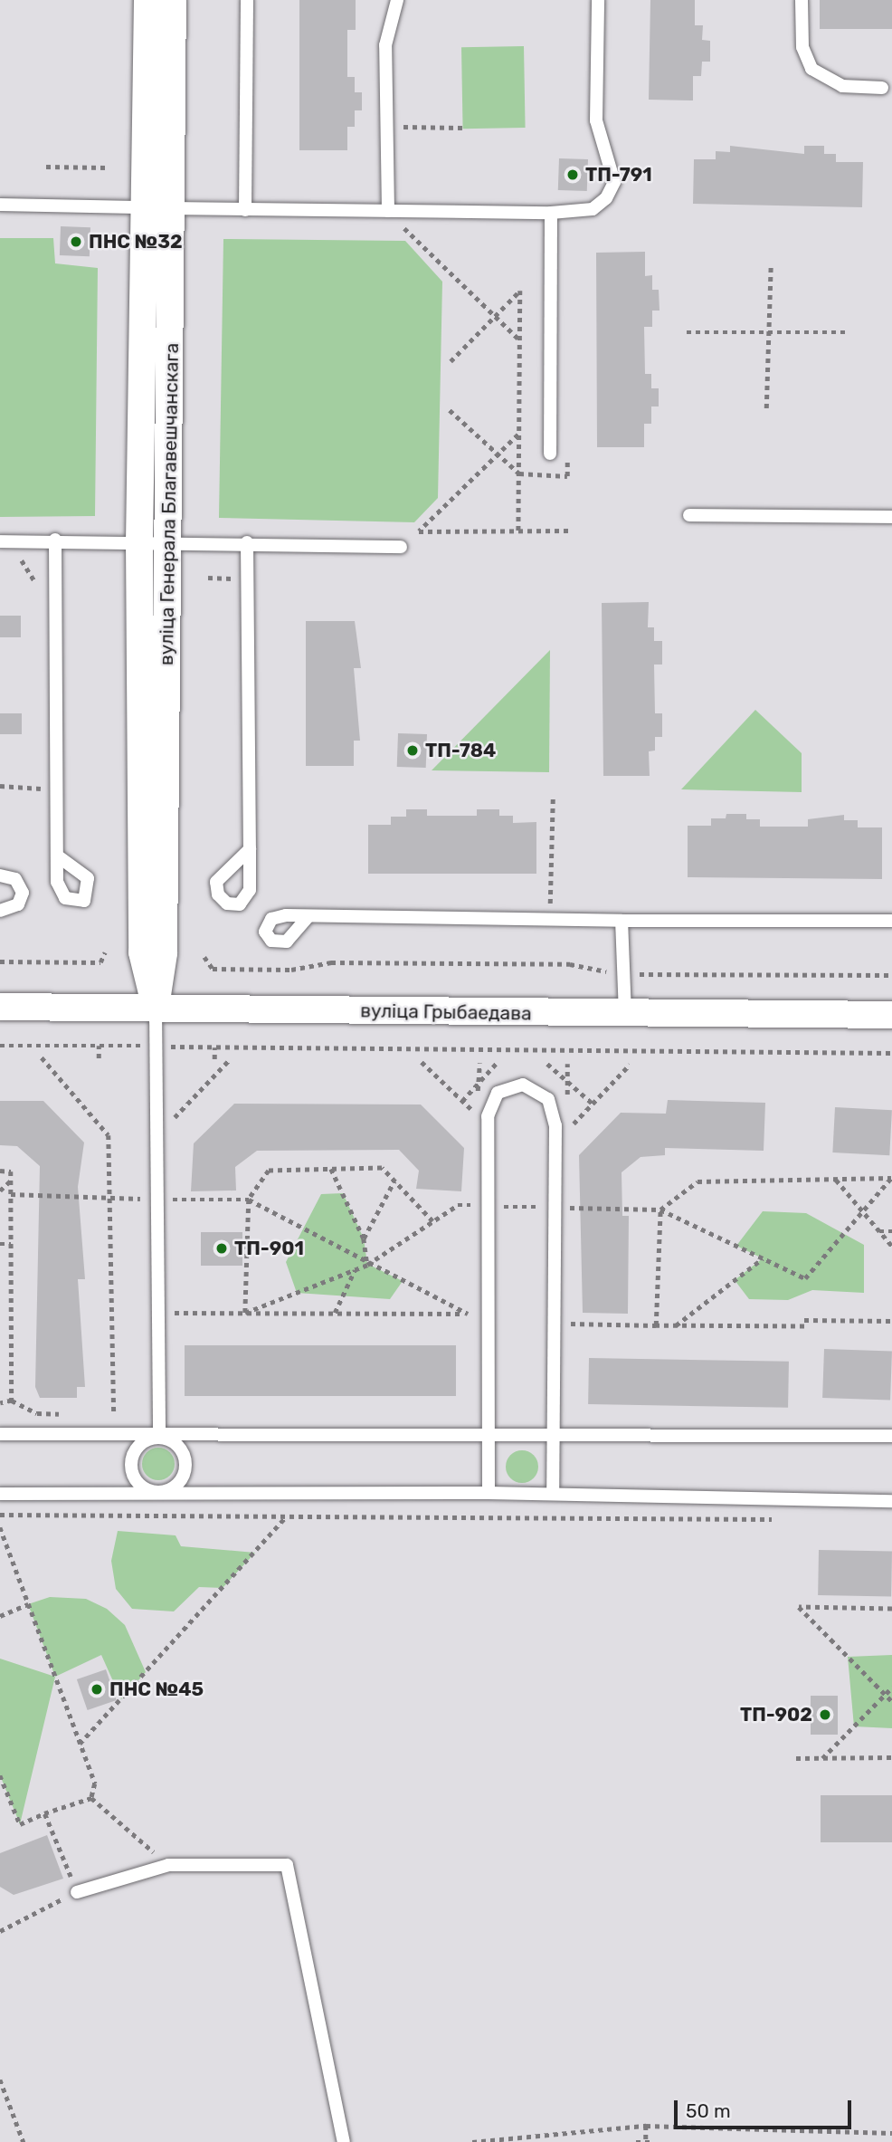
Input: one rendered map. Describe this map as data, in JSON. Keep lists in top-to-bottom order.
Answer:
{
  "streets": {
    "street": ["вуліца Генерала Благавешчанскага", "вуліца Грыбаедава"]
  },
  "crossings": [
    ["вуліца Генерала Благавешчанскага", "вуліца Грыбаедава"]
  ],
  "places": [
    "ТП-791",
    "ПНС №32",
    "ТП-784",
    "ТП-901",
    "ПНС №45",
    "ТП-902"
  ],
  "scale_bar": "50 m"
}
